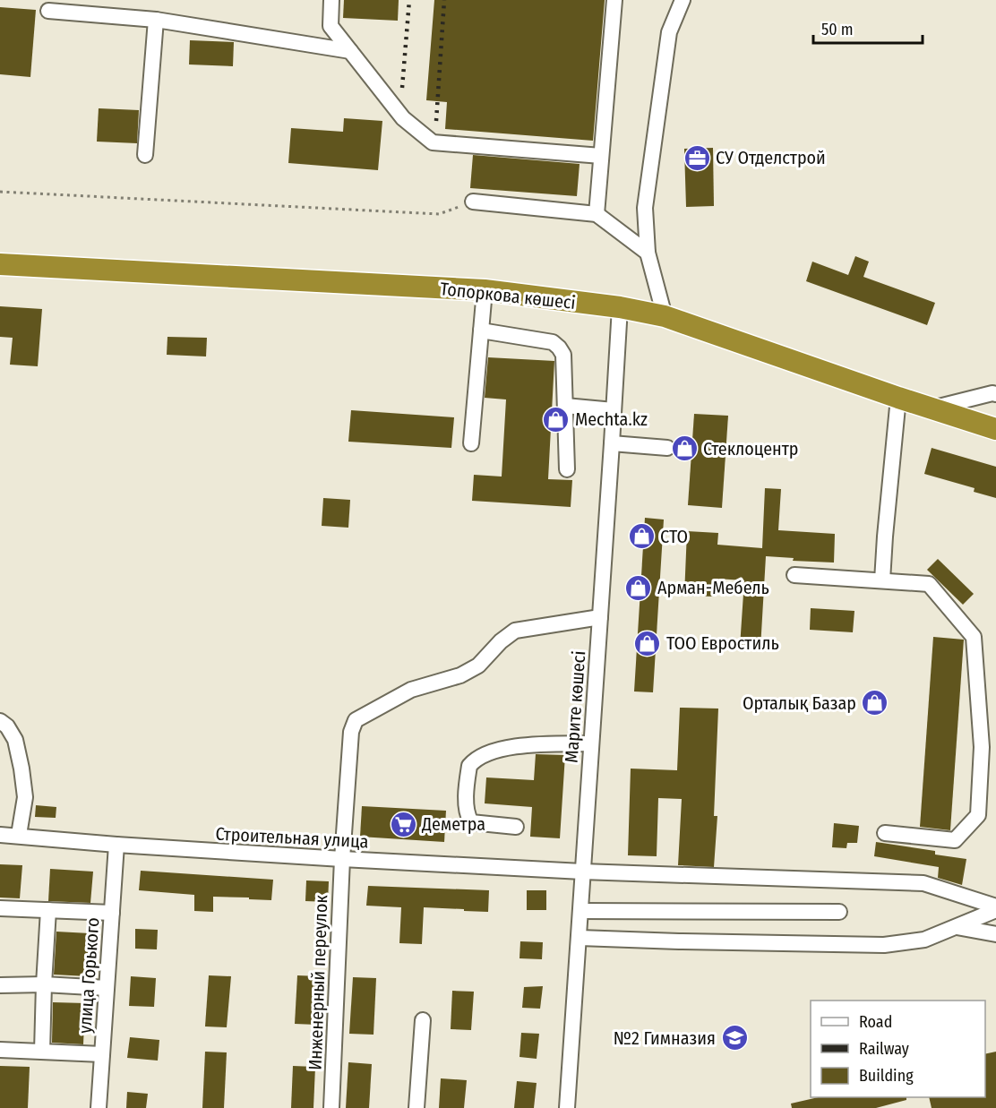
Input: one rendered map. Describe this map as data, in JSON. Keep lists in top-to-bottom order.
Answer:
{
  "streets": {
    "highway": ["Топоркова көшесі"],
    "street": [
      "Марите көшесі",
      "Строительная улица",
      "улица Горького",
      "Инженерный переулок"
    ]
  },
  "crossings": [
    ["Топоркова көшесі", "Марите көшесі"],
    ["Марите көшесі", "Строительная улица"],
    ["Марите көшесі", "Инженерный переулок"],
    ["Строительная улица", "улица Горького"],
    ["Строительная улица", "Инженерный переулок"]
  ],
  "places": {
    "office": ["СУ Отделстрой"],
    "shop": [
      "Mechta.kz",
      "Стеклоцентр",
      "СТО",
      "Арман-Мебель",
      "ТОО Евростиль",
      "Орталық Базар"
    ],
    "supermarket": ["Деметра"],
    "school or university": ["№2 Гимназия"]
  },
  "legend": ["Road", "Railway", "Building"],
  "scale_bar": "50 m"
}
